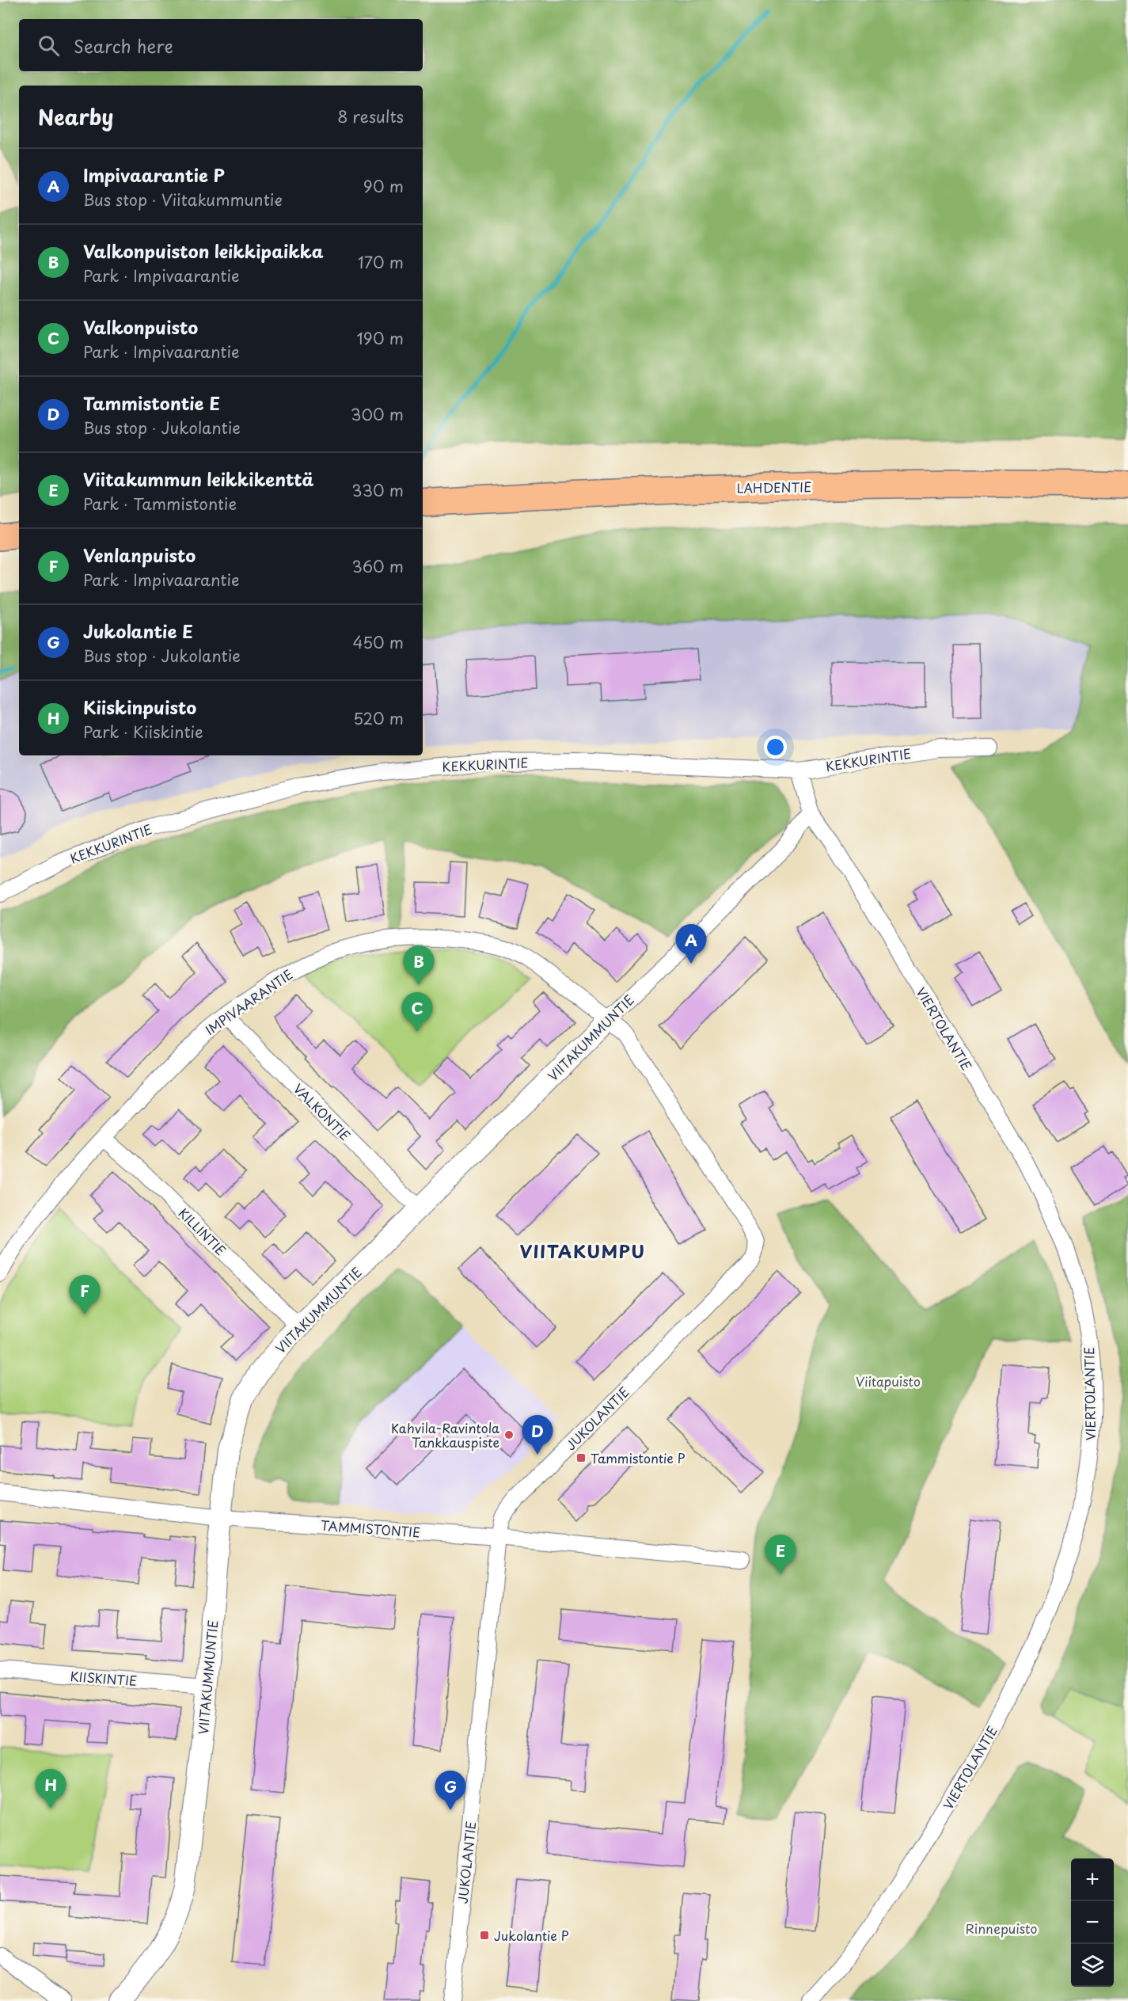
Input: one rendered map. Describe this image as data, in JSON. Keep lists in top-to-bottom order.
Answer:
{
  "streets": {
    "highway": ["LAHDENTIE"],
    "street": [
      "KEKKURINTIE",
      "IMPIVAARANTIE",
      "VIERTOLANTIE",
      "VIITAKUMMUNTIE",
      "VALKONTIE",
      "KILLINTIE",
      "JUKOLANTIE",
      "TAMMISTONTIE",
      "KIISKINTIE"
    ]
  },
  "crossings": [
    ["IMPIVAARANTIE", "VIITAKUMMUNTIE"],
    ["IMPIVAARANTIE", "VALKONTIE"],
    ["IMPIVAARANTIE", "KILLINTIE"],
    ["IMPIVAARANTIE", "JUKOLANTIE"],
    ["VIERTOLANTIE", "VIITAKUMMUNTIE"],
    ["VIITAKUMMUNTIE", "VALKONTIE"],
    ["VIITAKUMMUNTIE", "KILLINTIE"],
    ["VIITAKUMMUNTIE", "JUKOLANTIE"],
    ["VIITAKUMMUNTIE", "TAMMISTONTIE"],
    ["VIITAKUMMUNTIE", "KIISKINTIE"],
    ["JUKOLANTIE", "TAMMISTONTIE"]
  ],
  "districts": ["VIITAKUMPU"],
  "parks": ["Viitapuisto", "Rinnepuisto"],
  "places": {
    "other": ["Kahvila-Ravintola Tankkauspiste"],
    "transit": ["Tammistontie P", "Jukolantie P"]
  },
  "page": {
    "search": "Search here",
    "heading": ["Nearby", "8 results"],
    "list": [
      {
        "mark": "A",
        "name": "Impivaarantie P",
        "note": "Bus stop · Viitakummuntie",
        "value": "90 m"
      },
      {
        "mark": "B",
        "name": "Valkonpuiston leikkipaikka",
        "note": "Park · Impivaarantie",
        "value": "170 m"
      },
      {
        "mark": "C",
        "name": "Valkonpuisto",
        "note": "Park · Impivaarantie",
        "value": "190 m"
      },
      {
        "mark": "D",
        "name": "Tammistontie E",
        "note": "Bus stop · Jukolantie",
        "value": "300 m"
      },
      {
        "mark": "E",
        "name": "Viitakummun leikkikenttä",
        "note": "Park · Tammistontie",
        "value": "330 m"
      },
      {
        "mark": "F",
        "name": "Venlanpuisto",
        "note": "Park · Impivaarantie",
        "value": "360 m"
      },
      {
        "mark": "G",
        "name": "Jukolantie E",
        "note": "Bus stop · Jukolantie",
        "value": "450 m"
      },
      {
        "mark": "H",
        "name": "Kiiskinpuisto",
        "note": "Park · Kiiskintie",
        "value": "520 m"
      }
    ],
    "pins": [
      "A",
      "B",
      "C",
      "F",
      "D",
      "E",
      "H",
      "G"
    ],
    "map_buttons": ["+", "−"]
  }
}
